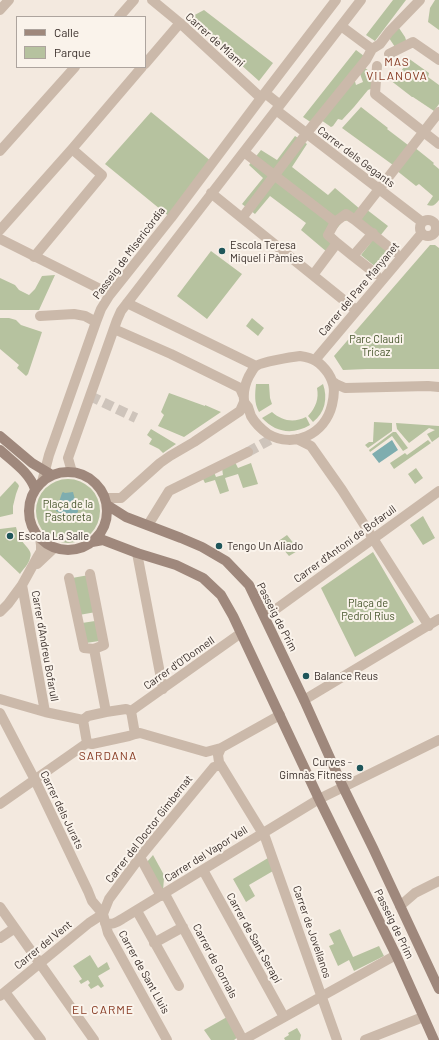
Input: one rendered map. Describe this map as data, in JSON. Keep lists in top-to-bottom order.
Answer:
{
  "streets": {
    "street": [
      "Carrer de Miami",
      "Carrer dels Gegants",
      "Passeig de Misericòrdia",
      "Carrer del Pare Manyanet",
      "Carrer d'Antoni de Bofarull",
      "Passeig de Prim",
      "Carrer d'Andreu Bofarull",
      "Carrer d'O'Donnell",
      "Carrer dels Jurats",
      "Carrer del Doctor Gimbernat",
      "Carrer del Vapor Vell",
      "Carrer de Jovellanos",
      "Carrer de Sant Serapi",
      "Carrer del Vent",
      "Carrer de Gornals",
      "Carrer de Sant Lluis"
    ]
  },
  "crossings": [
    ["Carrer de Miami", "Passeig de Misericòrdia"],
    ["Carrer dels Gegants", "Carrer del Pare Manyanet"],
    ["Passeig de Misericòrdia", "Passeig de Prim"],
    ["Carrer d'Antoni de Bofarull", "Passeig de Prim"],
    ["Passeig de Prim", "Carrer d'O'Donnell"],
    ["Passeig de Prim", "Carrer del Vapor Vell"],
    ["Carrer dels Jurats", "Carrer del Doctor Gimbernat"],
    ["Carrer dels Jurats", "Carrer del Vapor Vell"],
    ["Carrer dels Jurats", "Carrer del Vent"],
    ["Carrer dels Jurats", "Carrer de Sant Lluis"],
    ["Carrer del Doctor Gimbernat", "Carrer del Vapor Vell"],
    ["Carrer del Doctor Gimbernat", "Carrer de Jovellanos"],
    ["Carrer del Doctor Gimbernat", "Carrer del Vent"],
    ["Carrer del Doctor Gimbernat", "Carrer de Gornals"],
    ["Carrer del Doctor Gimbernat", "Carrer de Sant Lluis"],
    ["Carrer del Vapor Vell", "Carrer de Jovellanos"],
    ["Carrer del Vapor Vell", "Carrer de Sant Serapi"],
    ["Carrer del Vapor Vell", "Carrer del Vent"],
    ["Carrer del Vapor Vell", "Carrer de Gornals"],
    ["Carrer del Vapor Vell", "Carrer de Sant Lluis"],
    ["Carrer del Vent", "Carrer de Sant Lluis"]
  ],
  "districts": ["MAS VILANOVA", "SARDANA", "EL CARME"],
  "parks": ["Parc Claudi Tricaz", "Plaça de la Pastoreta", "Plaça de Pedrol Rius"],
  "places": [
    "Escola Teresa Miquel i Pàmies",
    "Escola La Salle",
    "Tengo Un Aliado",
    "Balance Reus",
    "Curves - Gimnàs Fitness"
  ],
  "legend": ["Calle", "Parque"]
}
